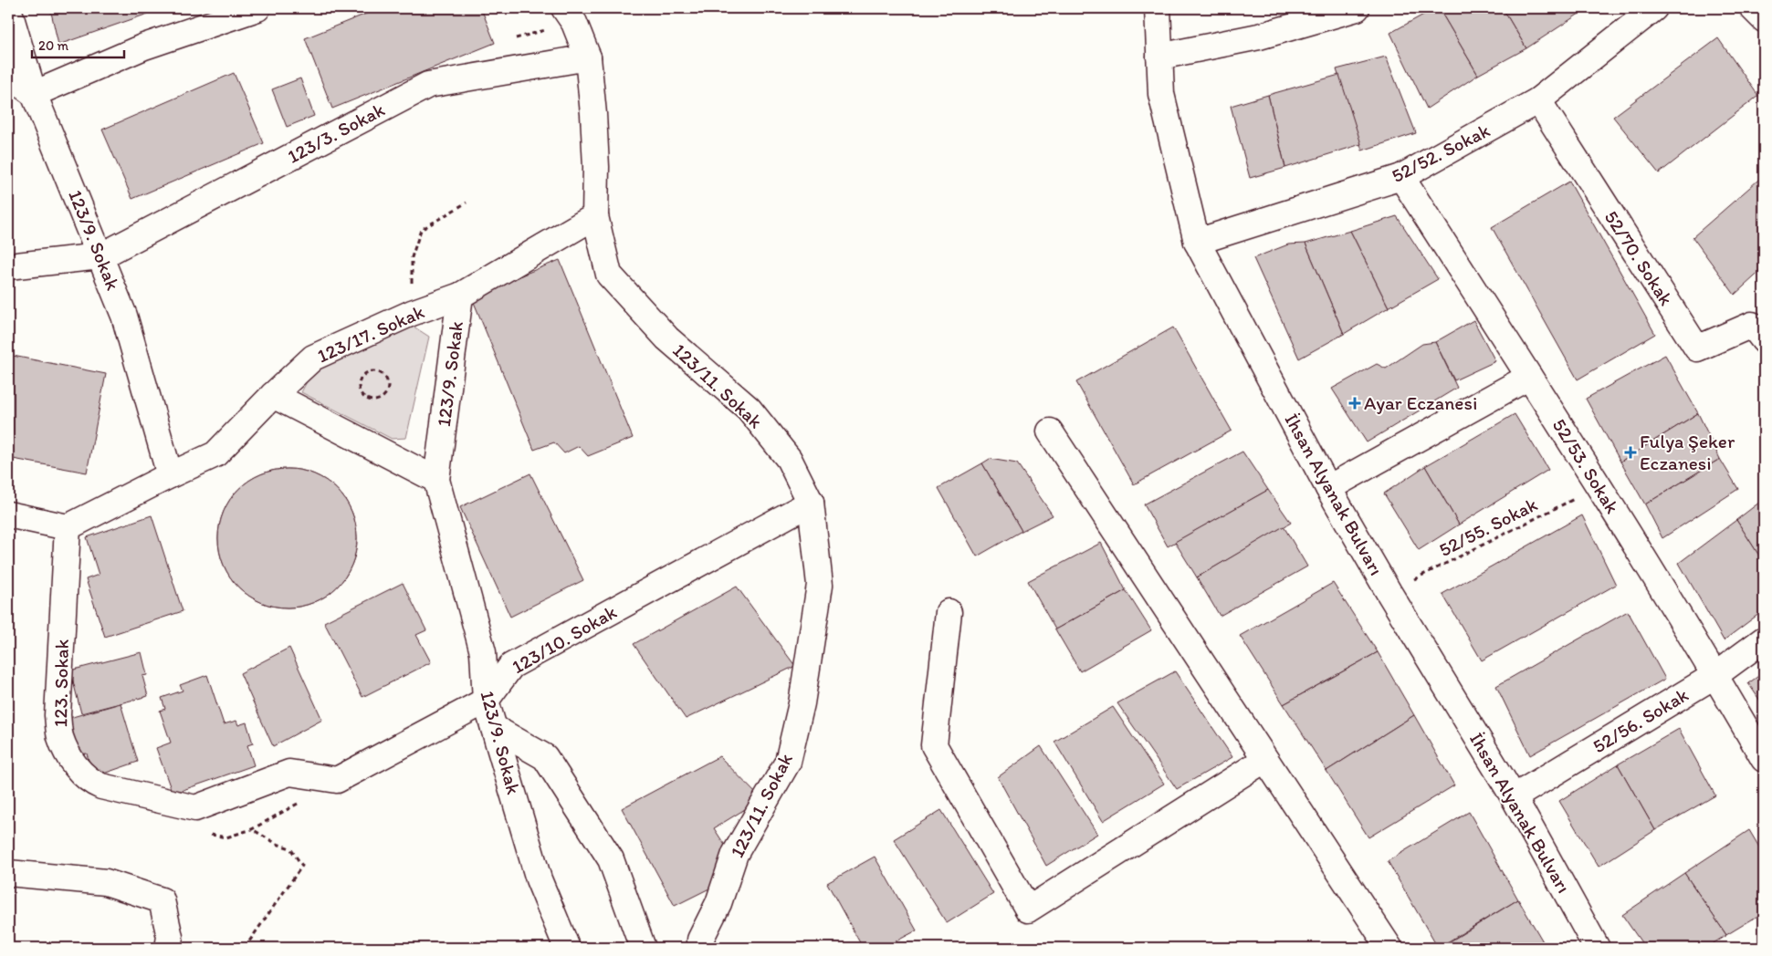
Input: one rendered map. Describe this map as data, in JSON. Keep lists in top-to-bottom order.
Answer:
{
  "streets": {
    "street": [
      "123/3. Sokak",
      "52/52. Sokak",
      "123/9. Sokak",
      "52/70. Sokak",
      "123/17. Sokak",
      "123/11. Sokak",
      "52/53. Sokak",
      "İhsan Alyanak Bulvarı",
      "123/10. Sokak",
      "123. Sokak",
      "52/56. Sokak"
    ],
    "path": ["52/55. Sokak"]
  },
  "crossings": [
    ["123/3. Sokak", "123/9. Sokak"],
    ["123/3. Sokak", "123/11. Sokak"],
    ["52/52. Sokak", "52/70. Sokak"],
    ["52/52. Sokak", "52/53. Sokak"],
    ["52/52. Sokak", "İhsan Alyanak Bulvarı"],
    ["123/9. Sokak", "123/17. Sokak"],
    ["123/9. Sokak", "123/10. Sokak"],
    ["123/17. Sokak", "123/11. Sokak"],
    ["123/17. Sokak", "123. Sokak"],
    ["123/11. Sokak", "123/10. Sokak"],
    ["52/53. Sokak", "52/55. Sokak"],
    ["52/53. Sokak", "52/56. Sokak"],
    ["İhsan Alyanak Bulvarı", "52/55. Sokak"],
    ["İhsan Alyanak Bulvarı", "52/56. Sokak"],
    ["123/10. Sokak", "123. Sokak"]
  ],
  "places": {
    "health": ["Ayar Eczanesi", "Fulya Şeker Eczanesi"]
  },
  "scale_bar": "20 m"
}
